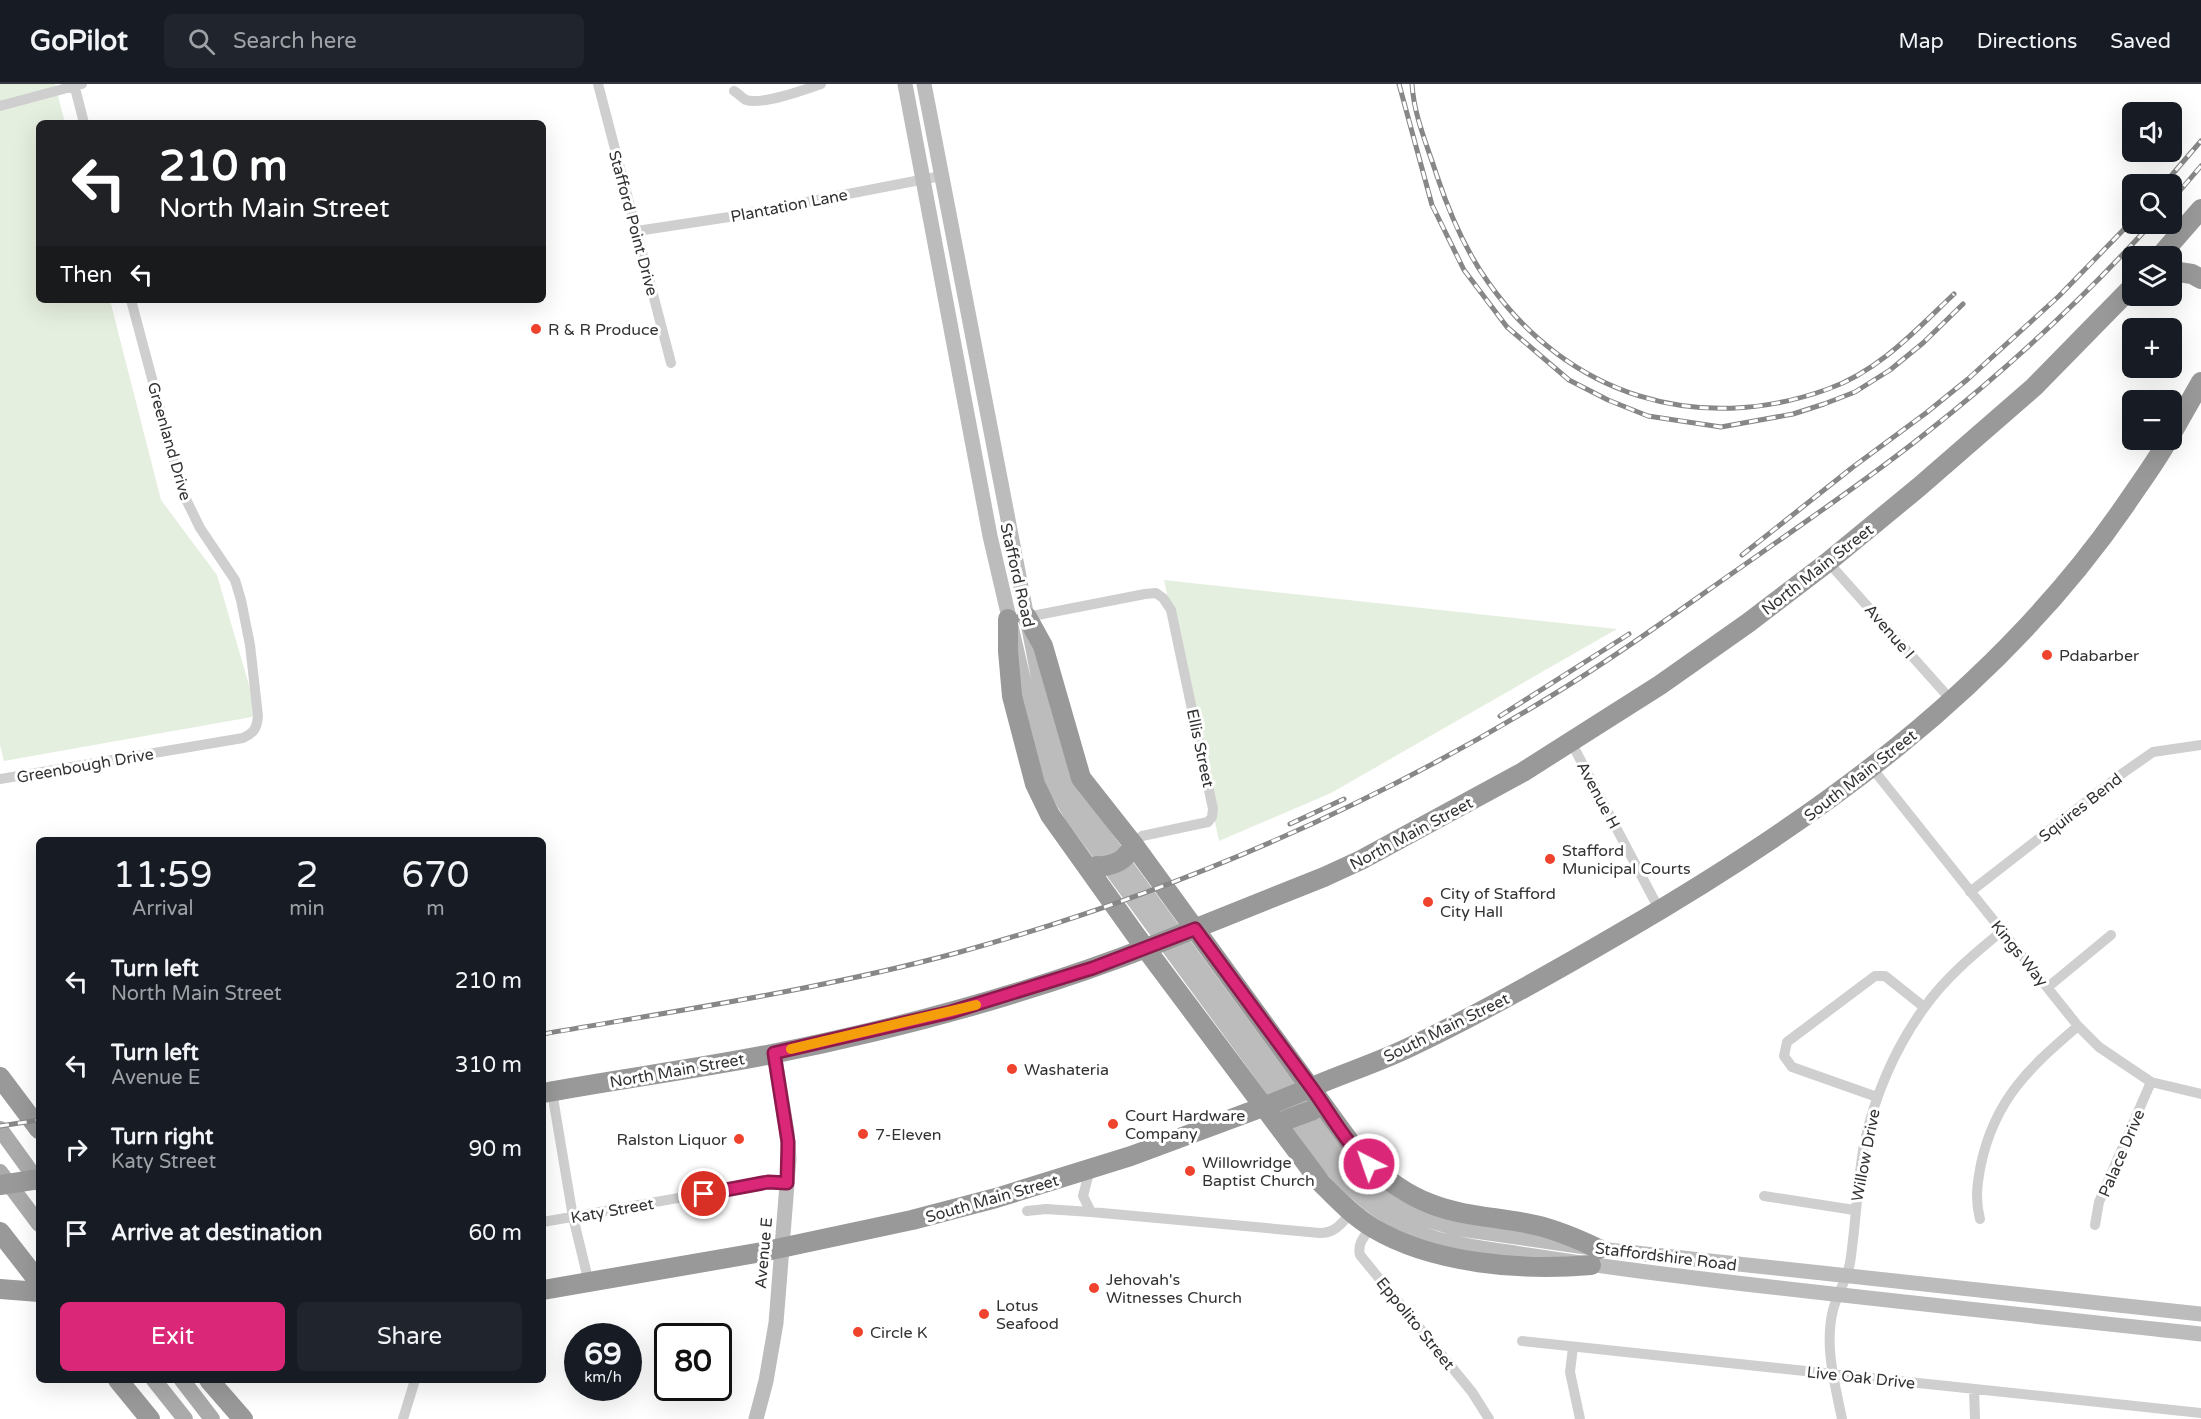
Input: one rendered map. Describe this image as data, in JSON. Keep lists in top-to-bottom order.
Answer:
{
  "streets": {
    "highway": ["North Main Street", "South Main Street"],
    "main road": ["Stafford Road", "Avenue E", "Staffordshire Road"],
    "street": [
      "Plantation Lane",
      "Stafford Point Drive",
      "Greenland Drive",
      "Avenue I",
      "Ellis Street",
      "Greenbough Drive",
      "Avenue H",
      "Squires Bend",
      "Kings Way",
      "Palace Drive",
      "Willow Drive",
      "Katy Street",
      "Eppolito Street",
      "Live Oak Drive"
    ]
  },
  "crossings": [
    ["Plantation Lane", "Stafford Point Drive"],
    ["Plantation Lane", "Stafford Road"],
    ["Greenland Drive", "Greenbough Drive"],
    ["North Main Street", "Avenue I"],
    ["North Main Street", "Avenue H"],
    ["North Main Street", "Avenue E"],
    ["Stafford Road", "Ellis Street"],
    ["Stafford Road", "Staffordshire Road"],
    ["Avenue I", "South Main Street"],
    ["South Main Street", "Avenue H"],
    ["South Main Street", "Kings Way"],
    ["South Main Street", "Avenue E"],
    ["Squires Bend", "Kings Way"],
    ["Kings Way", "Palace Drive"],
    ["Kings Way", "Willow Drive"],
    ["Willow Drive", "Staffordshire Road"],
    ["Willow Drive", "Live Oak Drive"],
    ["Katy Street", "Avenue E"]
  ],
  "places": [
    "R & R Produce",
    "Pdabarber",
    "Stafford Municipal Courts",
    "City of Stafford City Hall",
    "Washateria",
    "Court Hardware Company",
    "7-Eleven",
    "Ralston Liquor",
    "Willowridge Baptist Church",
    "Jehovah's Witnesses Church",
    "Lotus Seafood",
    "Circle K"
  ],
  "page": {
    "header": "GoPilot",
    "search": "Search here",
    "nav": ["Map", "Directions", "Saved"],
    "map_buttons": ["+", "−"],
    "turn": ["210 m", "North Main Street"],
    "then": "Then",
    "eta": [
      "11:59",
      "Arrival",
      "2",
      "min",
      "670",
      "m"
    ],
    "list": [
      {
        "name": "Turn left",
        "note": "North Main Street",
        "value": "210 m"
      },
      {
        "name": "Turn left",
        "note": "Avenue E",
        "value": "310 m"
      },
      {
        "name": "Turn right",
        "note": "Katy Street",
        "value": "90 m"
      },
      {
        "name": "Arrive at destination",
        "value": "60 m"
      }
    ],
    "buttons": ["Exit", "Share"],
    "speed": "69 km/h",
    "limit": "80"
  }
}
